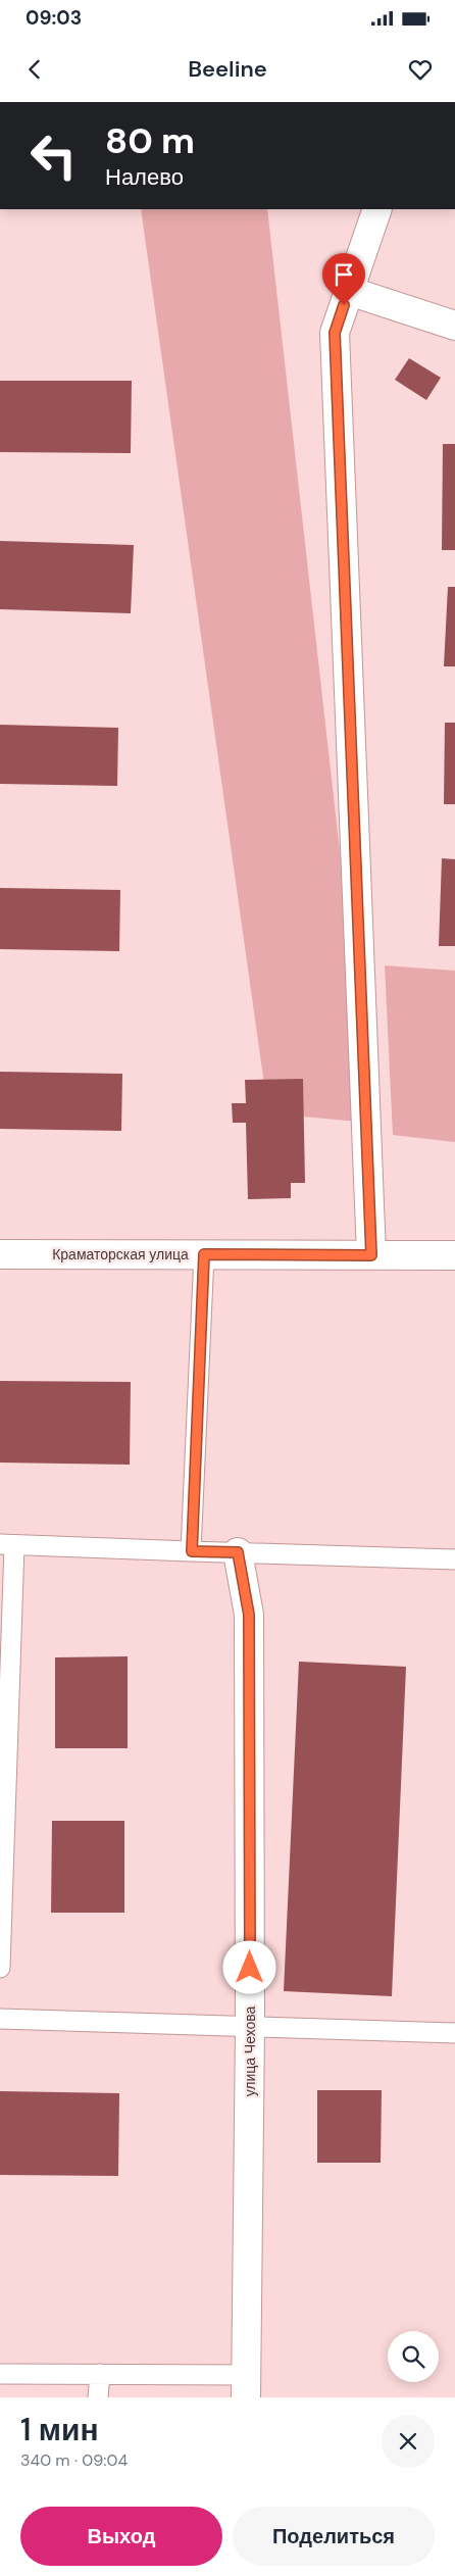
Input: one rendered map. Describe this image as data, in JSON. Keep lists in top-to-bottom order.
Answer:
{
  "streets": {
    "street": ["Краматорская улица", "улица Чехова"]
  },
  "page": {
    "status": "09:03",
    "header": "Beeline",
    "turn": ["80 m", "Налево"],
    "heading": ["1 мин", "340 m · 09:04"],
    "buttons": ["Выход", "Поделиться"]
  }
}
